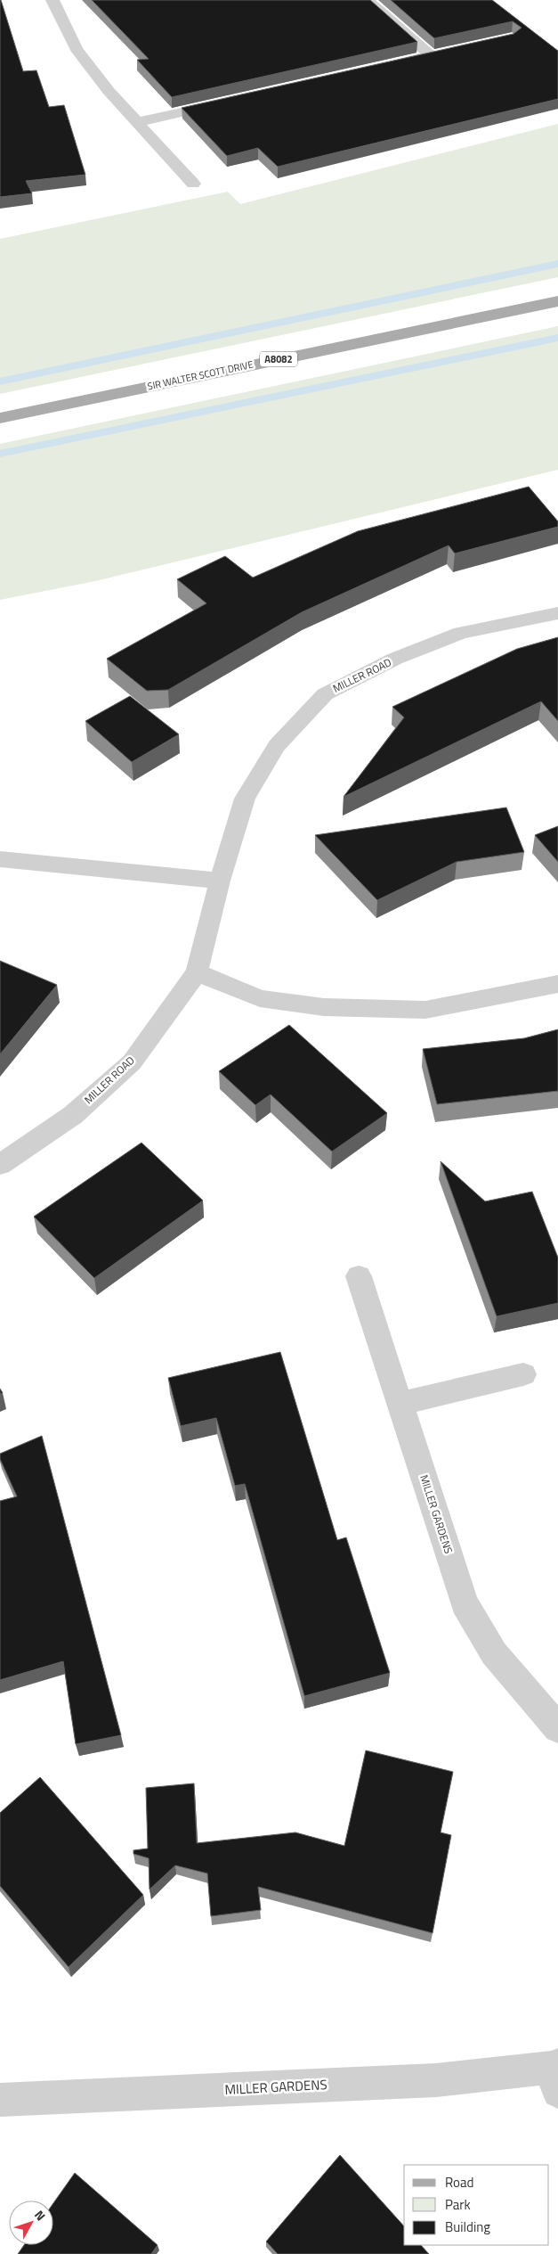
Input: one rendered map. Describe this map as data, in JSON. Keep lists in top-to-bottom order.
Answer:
{
  "streets": {
    "main road": ["A8082", "SIR WALTER SCOTT DRIVE"],
    "street": ["MILLER ROAD", "MILLER GARDENS"]
  },
  "legend": ["Road", "Park", "Building"],
  "north": "top right"
}
